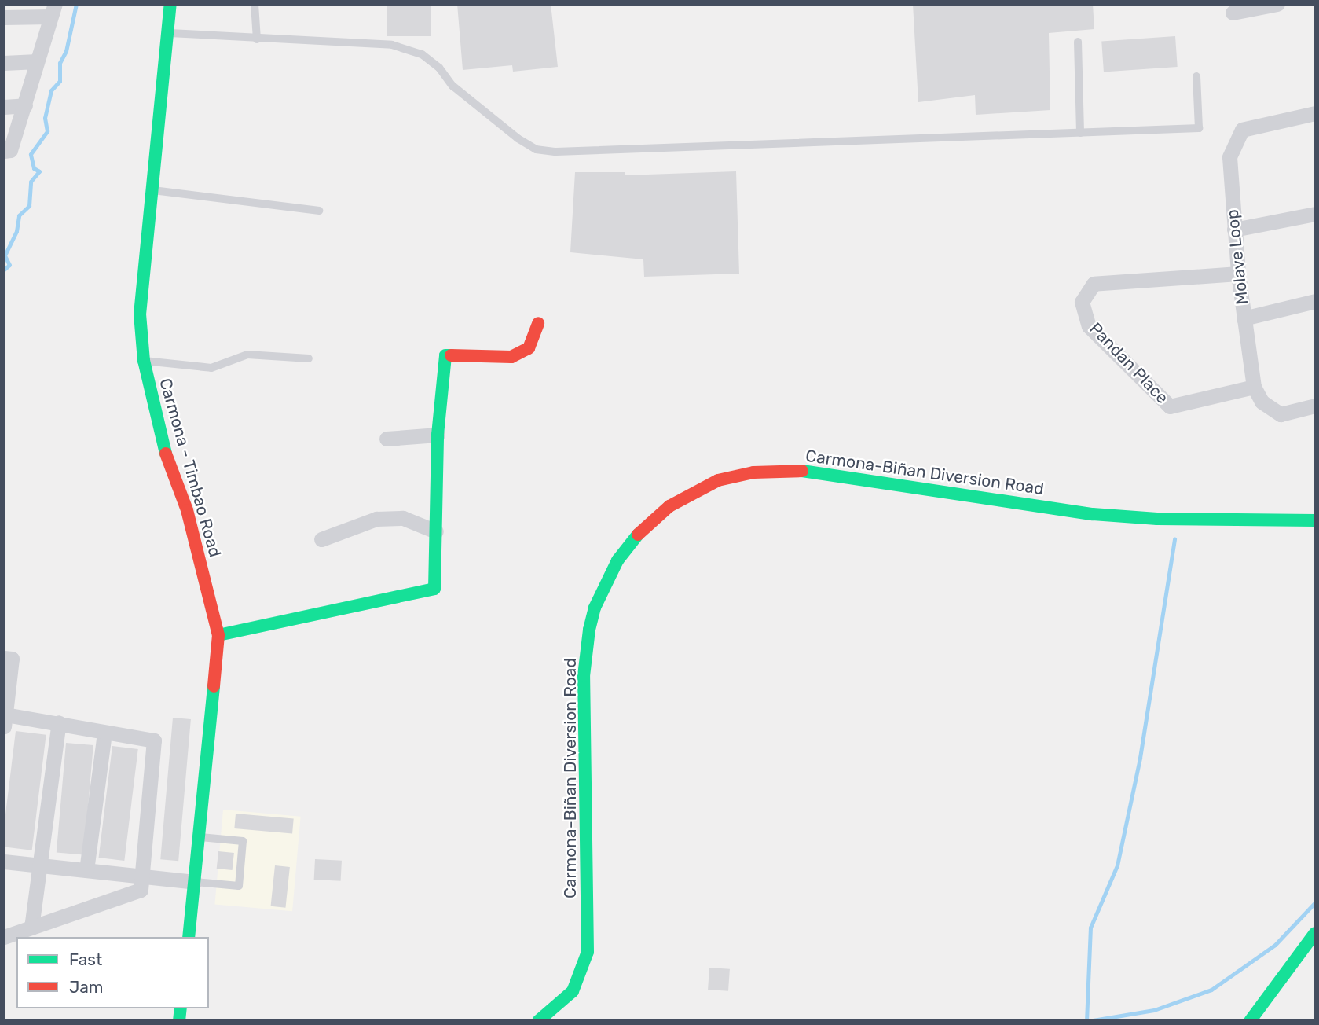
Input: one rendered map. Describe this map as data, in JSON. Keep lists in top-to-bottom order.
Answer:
{
  "streets": {
    "main road": ["Carmona - Timbao Road", "Carmona-Biñan Diversion Road"],
    "street": ["Molave Loop", "Pandan Place"]
  },
  "crossings": [
    ["Molave Loop", "Pandan Place"]
  ],
  "legend": ["Fast", "Jam"]
}
